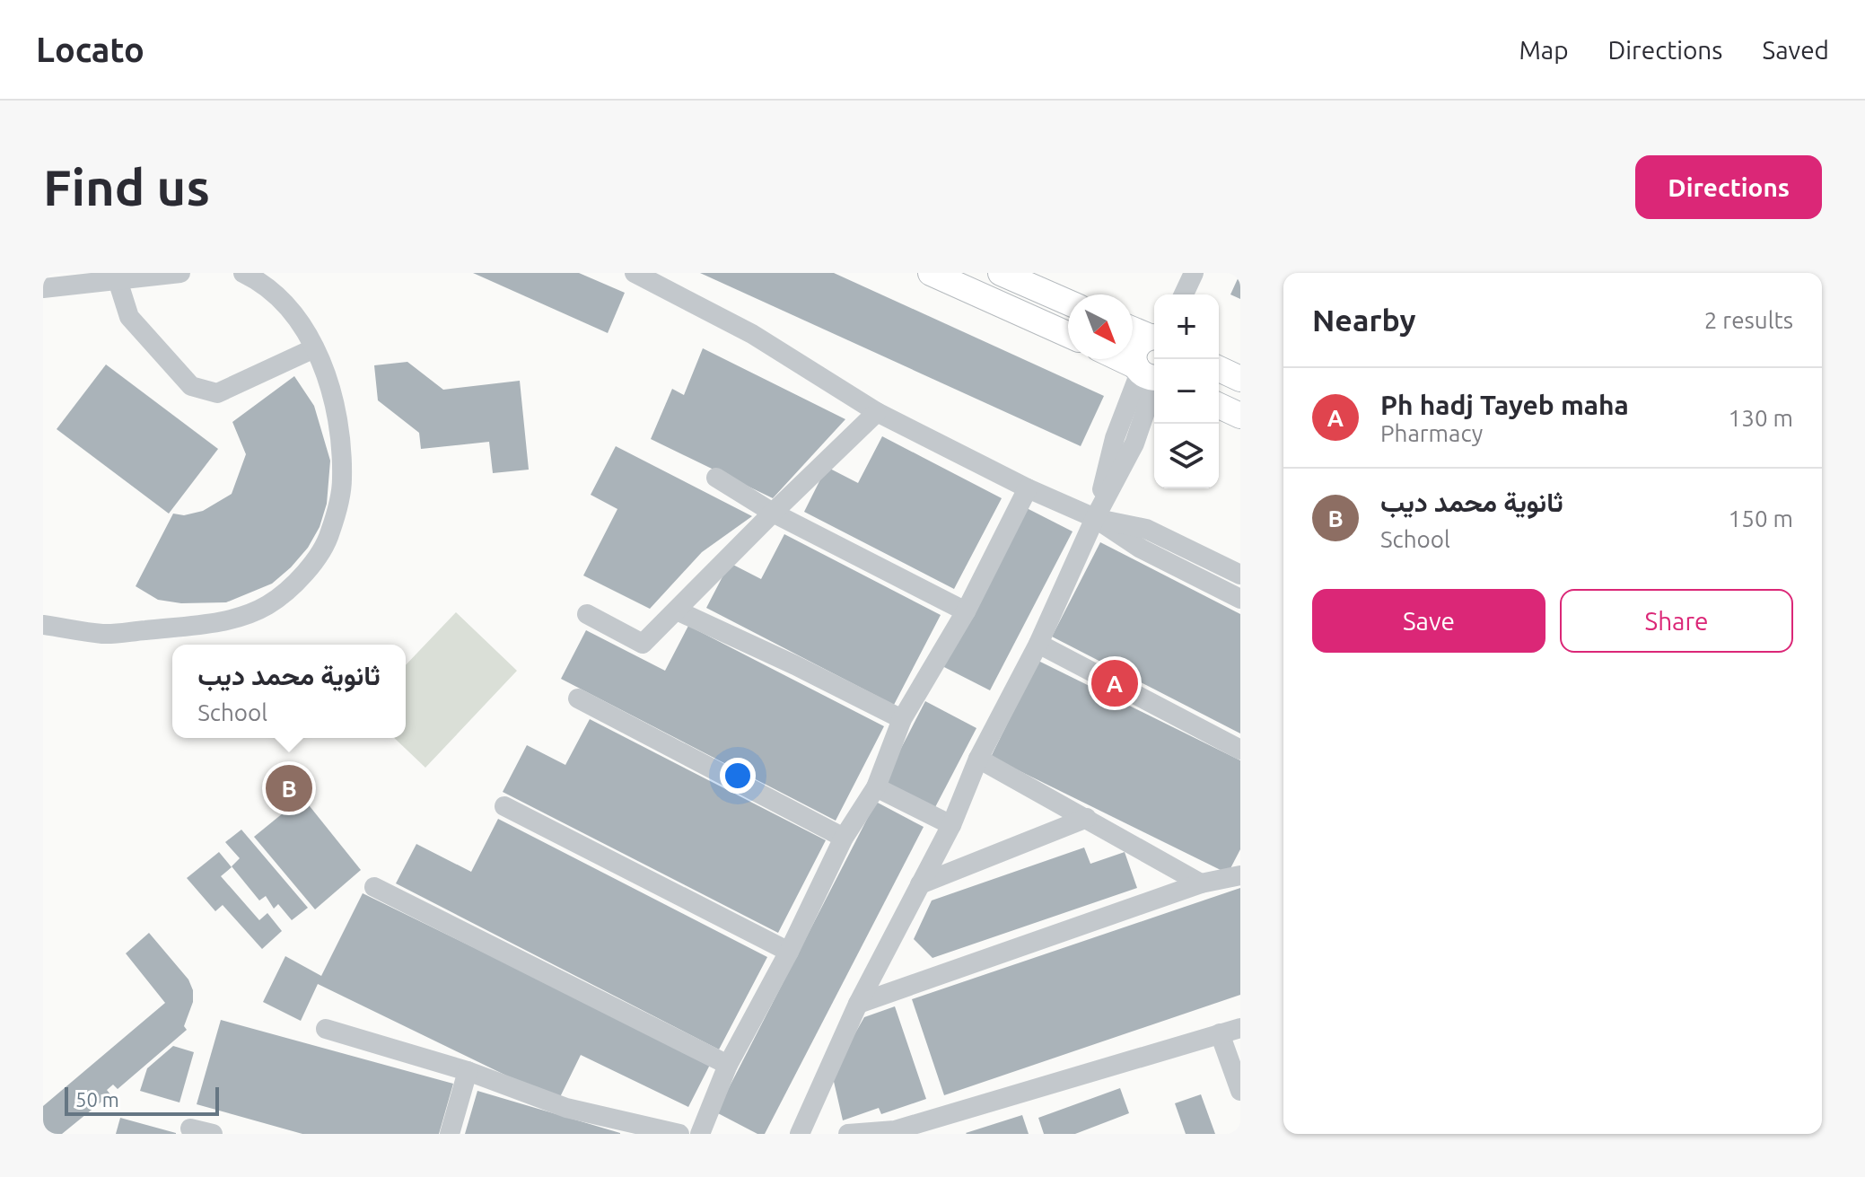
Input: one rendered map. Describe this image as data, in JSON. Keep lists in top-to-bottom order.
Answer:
{
  "scale_bar": "50 m",
  "north": "bottom right",
  "page": {
    "header": "Locato",
    "nav": ["Map", "Directions", "Saved"],
    "buttons": [
      "Directions",
      ["Save", "Share"]
    ],
    "title": "Find us",
    "heading": ["Nearby", "2 results"],
    "map_buttons": ["+", "−"],
    "list": [
      {
        "mark": "A",
        "name": "Ph hadj Tayeb maha",
        "note": "Pharmacy",
        "value": "130 m"
      },
      {
        "mark": "B",
        "name": "ثانوية محمد ديب",
        "note": "School",
        "value": "150 m"
      }
    ],
    "popup": ["ثانوية محمد ديب", "School"],
    "pins": ["A", "B"],
    "scale": "50 m"
  }
}
